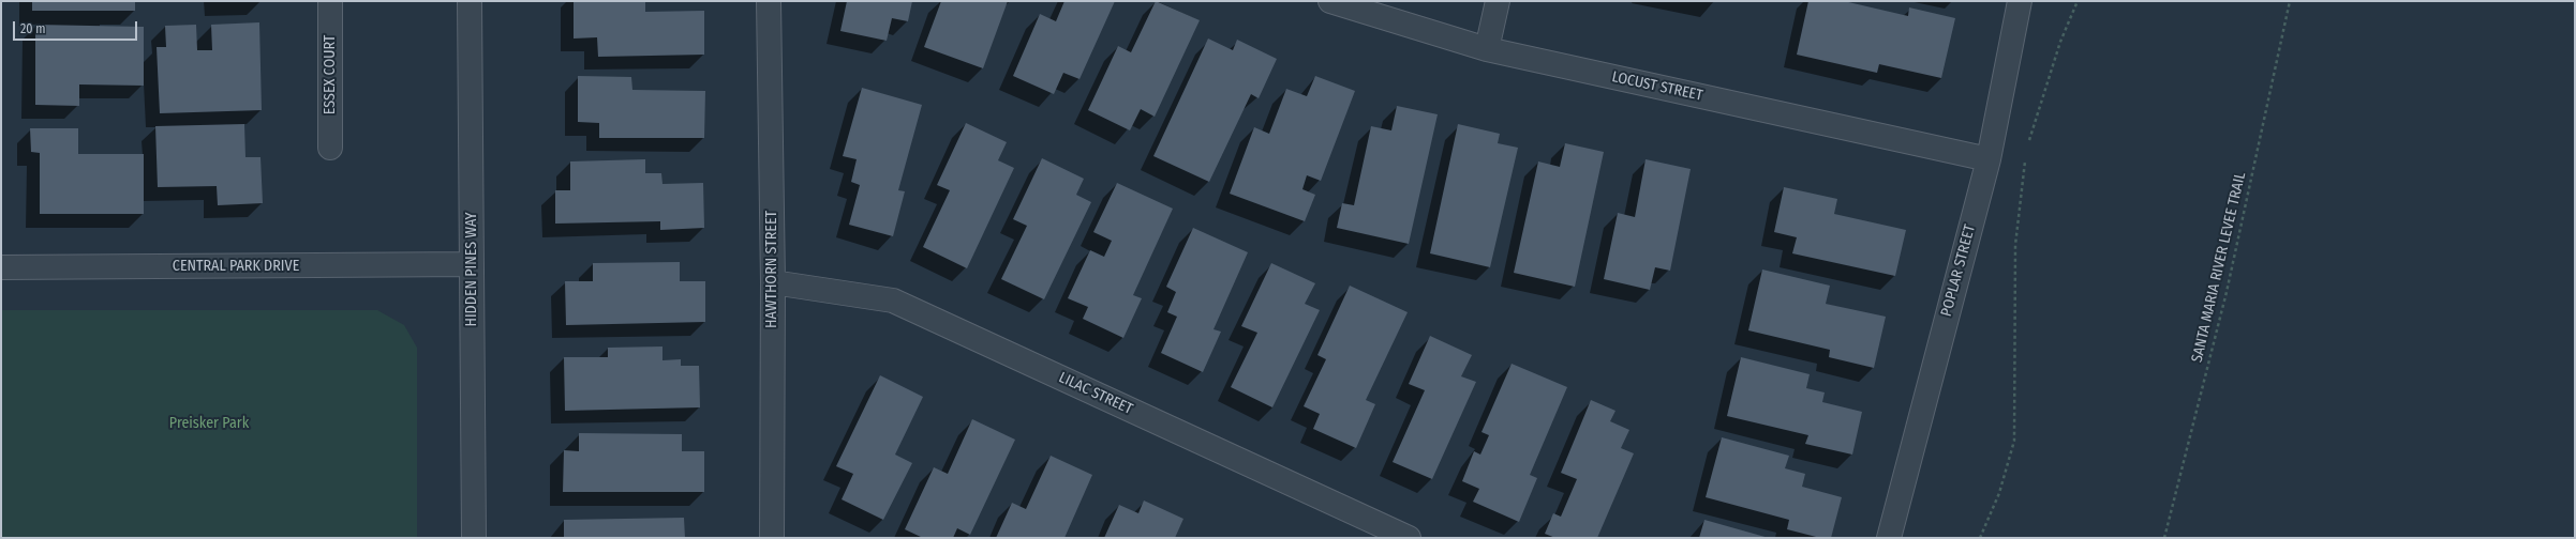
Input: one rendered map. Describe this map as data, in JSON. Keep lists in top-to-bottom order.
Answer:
{
  "streets": {
    "street": [
      "ESSEX COURT",
      "LOCUST STREET",
      "CENTRAL PARK DRIVE",
      "HIDDEN PINES WAY",
      "HAWTHORN STREET",
      "POPLAR STREET",
      "LILAC STREET"
    ],
    "path": ["SANTA MARIA RIVER LEVEE TRAIL"]
  },
  "crossings": [
    ["LOCUST STREET", "POPLAR STREET"],
    ["CENTRAL PARK DRIVE", "HIDDEN PINES WAY"],
    ["HAWTHORN STREET", "LILAC STREET"]
  ],
  "parks": ["Preisker Park"],
  "scale_bar": "20 m"
}
